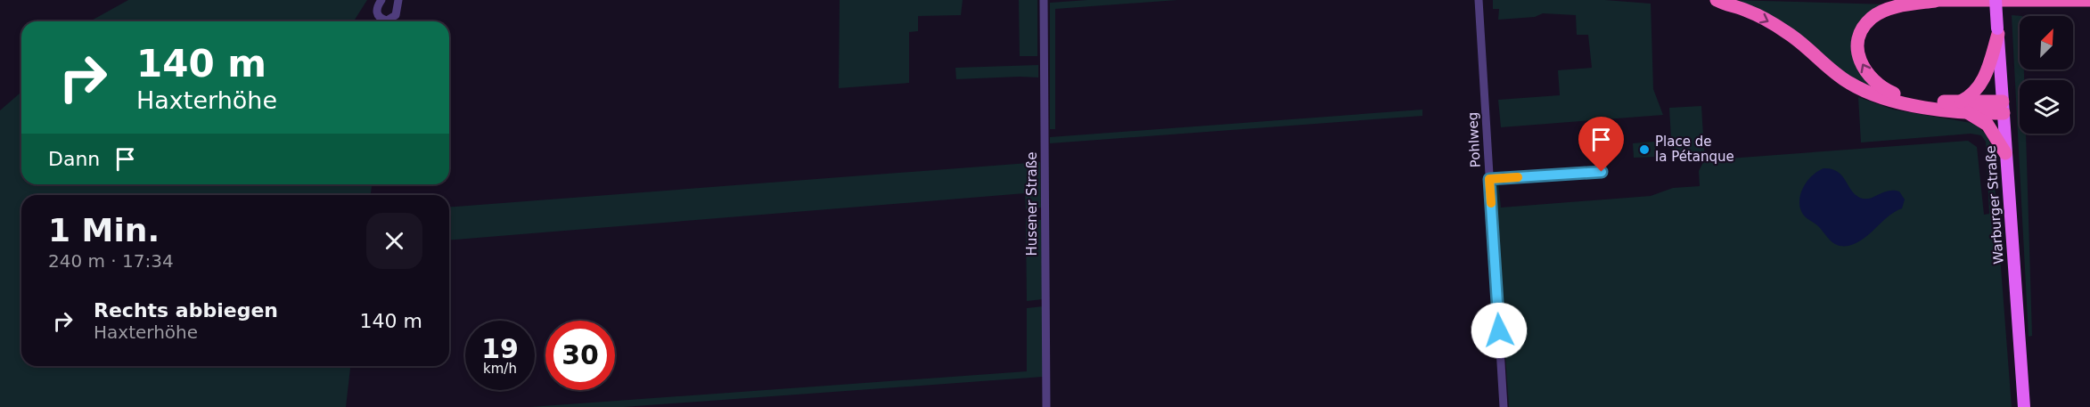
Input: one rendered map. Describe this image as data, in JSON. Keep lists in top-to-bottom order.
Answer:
{
  "streets": {
    "main road": ["Warburger Straße"],
    "street": ["Pohlweg", "Husener Straße"]
  },
  "places": ["Place de la Pétanque"],
  "north": "top right",
  "page": {
    "turn": ["140 m", "Haxterhöhe"],
    "then": "Dann",
    "heading": ["1 Min.", "240 m · 17:34"],
    "list": [
      {
        "name": "Rechts abbiegen",
        "note": "Haxterhöhe",
        "value": "140 m"
      }
    ],
    "speed": "19 km/h",
    "limit": "30"
  }
}
